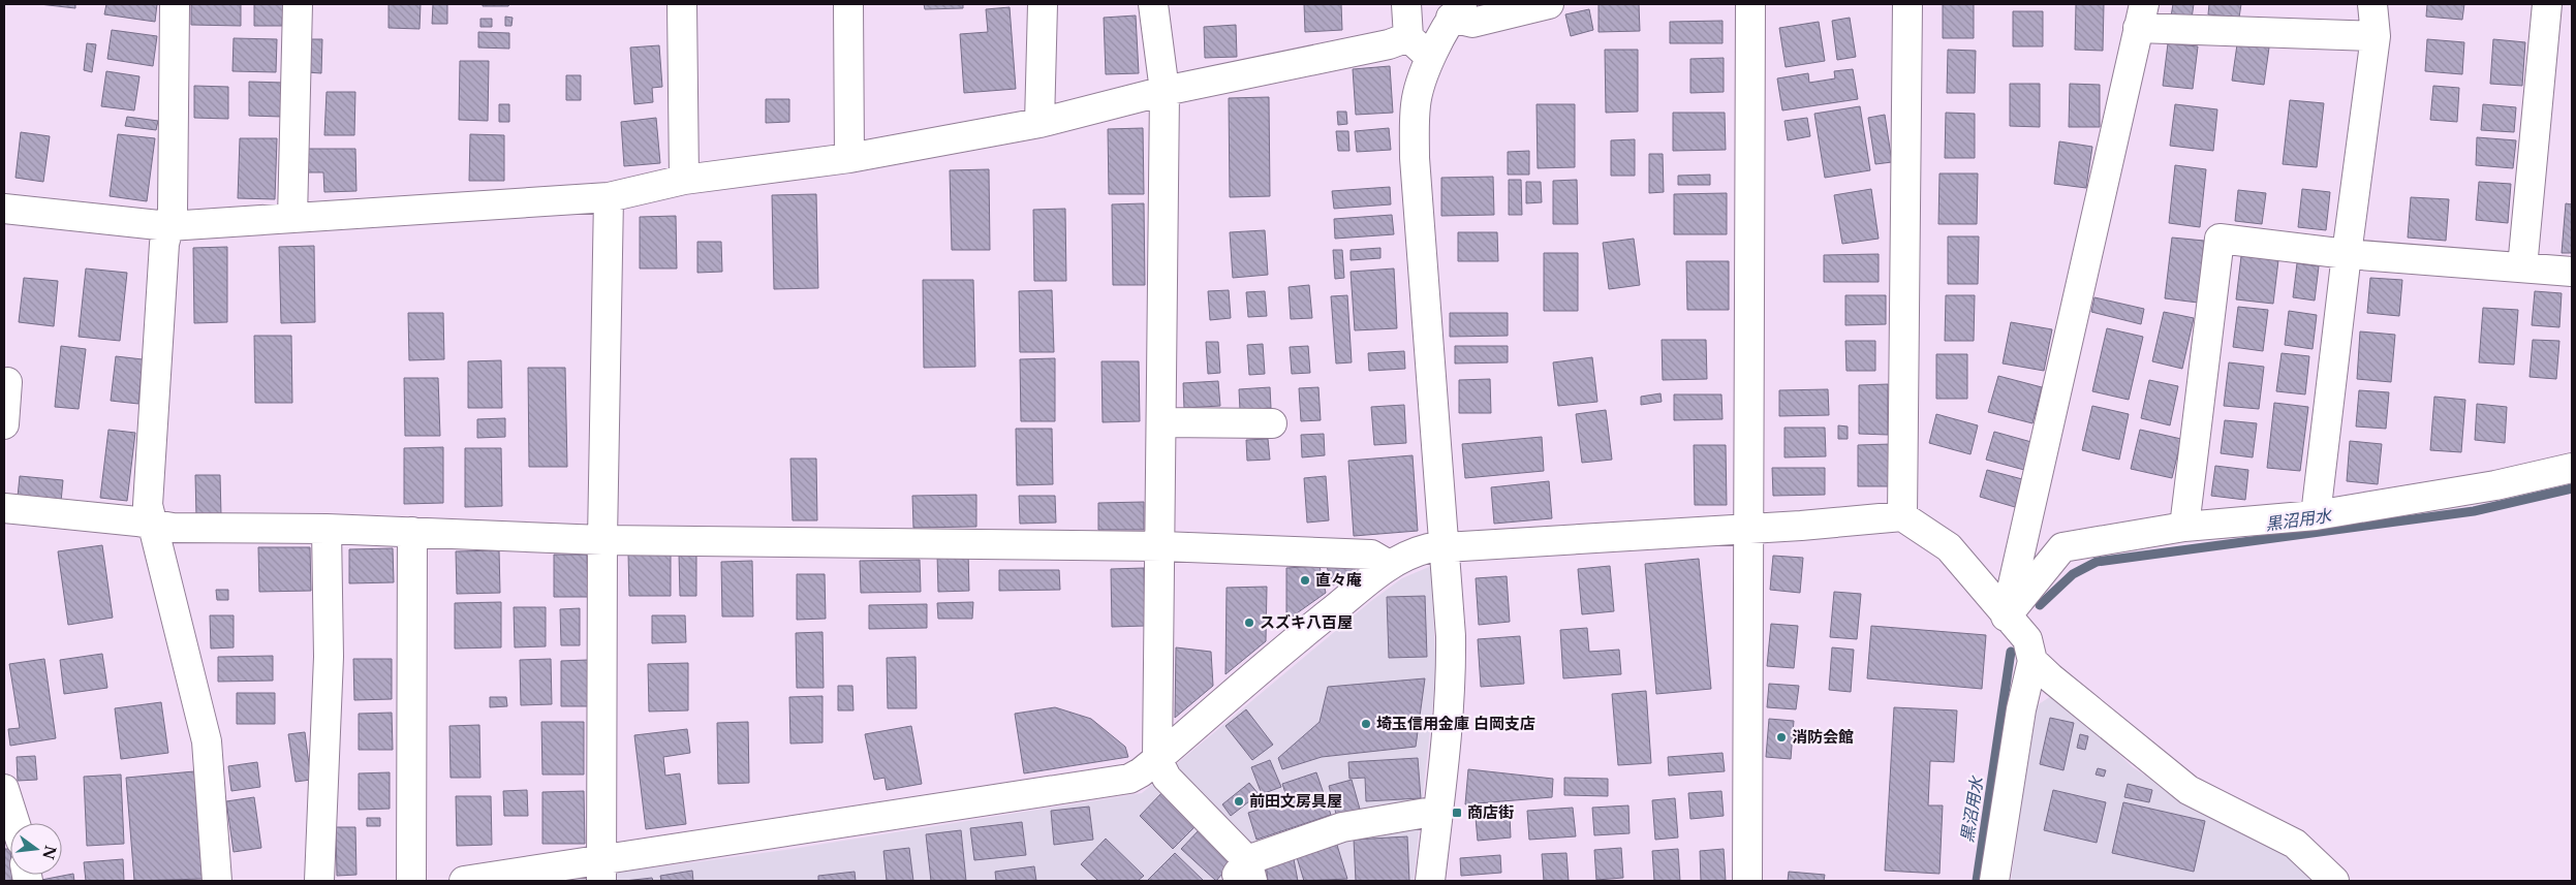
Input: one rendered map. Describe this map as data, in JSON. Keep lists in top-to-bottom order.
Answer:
{
  "water": ["黒沼用水"],
  "places": {
    "other": [
      "直々庵",
      "スズキ八百屋",
      "埼玉信用金庫 白岡支店",
      "消防会館",
      "前田文房具屋"
    ],
    "transit": ["商店街"]
  },
  "north": "right"
}
